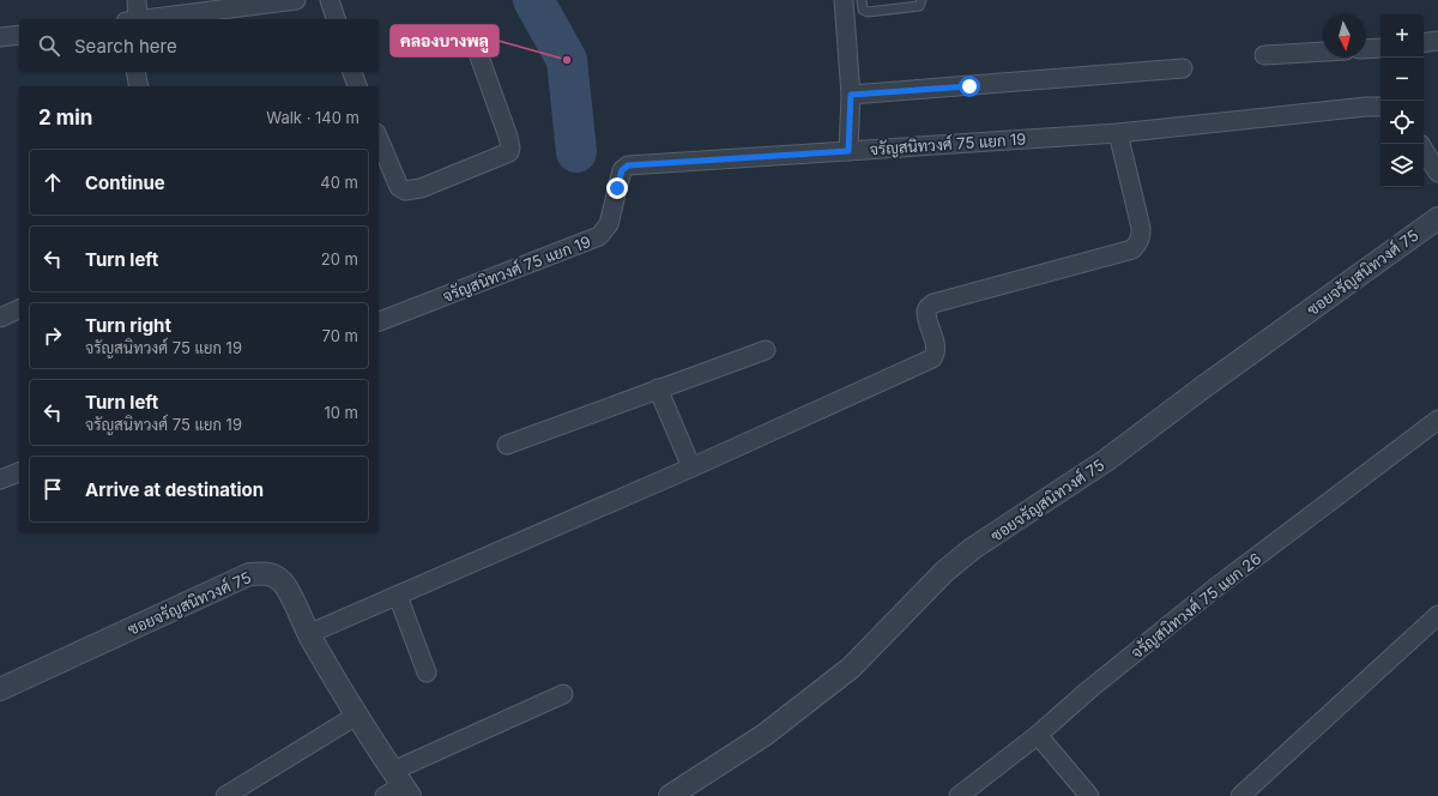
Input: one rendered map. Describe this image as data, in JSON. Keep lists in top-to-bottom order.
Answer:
{
  "streets": {
    "street": ["จรัญสนิทวงศ์ 75 แยก 19", "ซอยจรัญสนิทวงศ์ 75", "จรัญสนิทวงศ์ 75 แยก 26"]
  },
  "places": ["คลองบางพลู"],
  "north": "bottom",
  "page": {
    "map_buttons": ["+", "−"],
    "search": "Search here",
    "heading": ["2 min", "Walk · 140 m"],
    "list": [
      ["Continue", "40 m"],
      ["Turn left", "20 m"],
      ["Turn right", "จรัญสนิทวงศ์ 75 แยก 19", "70 m"],
      ["Turn left", "จรัญสนิทวงศ์ 75 แยก 19", "10 m"],
      "Arrive at destination"
    ]
  }
}
